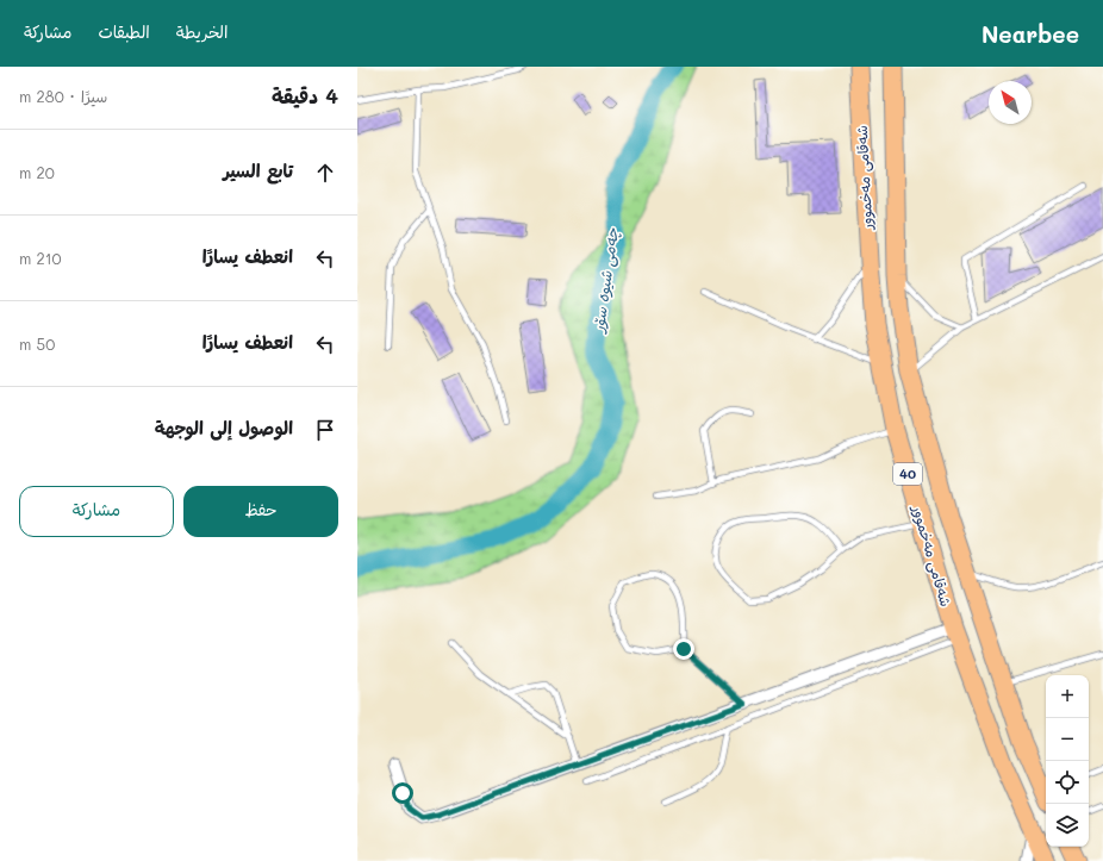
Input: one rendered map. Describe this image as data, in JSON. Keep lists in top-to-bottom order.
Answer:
{
  "streets": {
    "highway": ["شەقامی مەخموور", "40"]
  },
  "water": ["چەمی شیوە سۆر"],
  "north": "top left",
  "page": {
    "header": "Nearbee",
    "nav": ["الخريطة", "الطبقات", "مشاركة"],
    "heading": ["4 دقيقة", "سيرًا · 280 m"],
    "list": [
      ["تابع السير", "20 m"],
      ["انعطف يسارًا", "210 m"],
      ["انعطف يسارًا", "50 m"],
      "الوصول إلى الوجهة"
    ],
    "buttons": ["حفظ", "مشاركة"],
    "map_buttons": ["+", "−"]
  }
}
